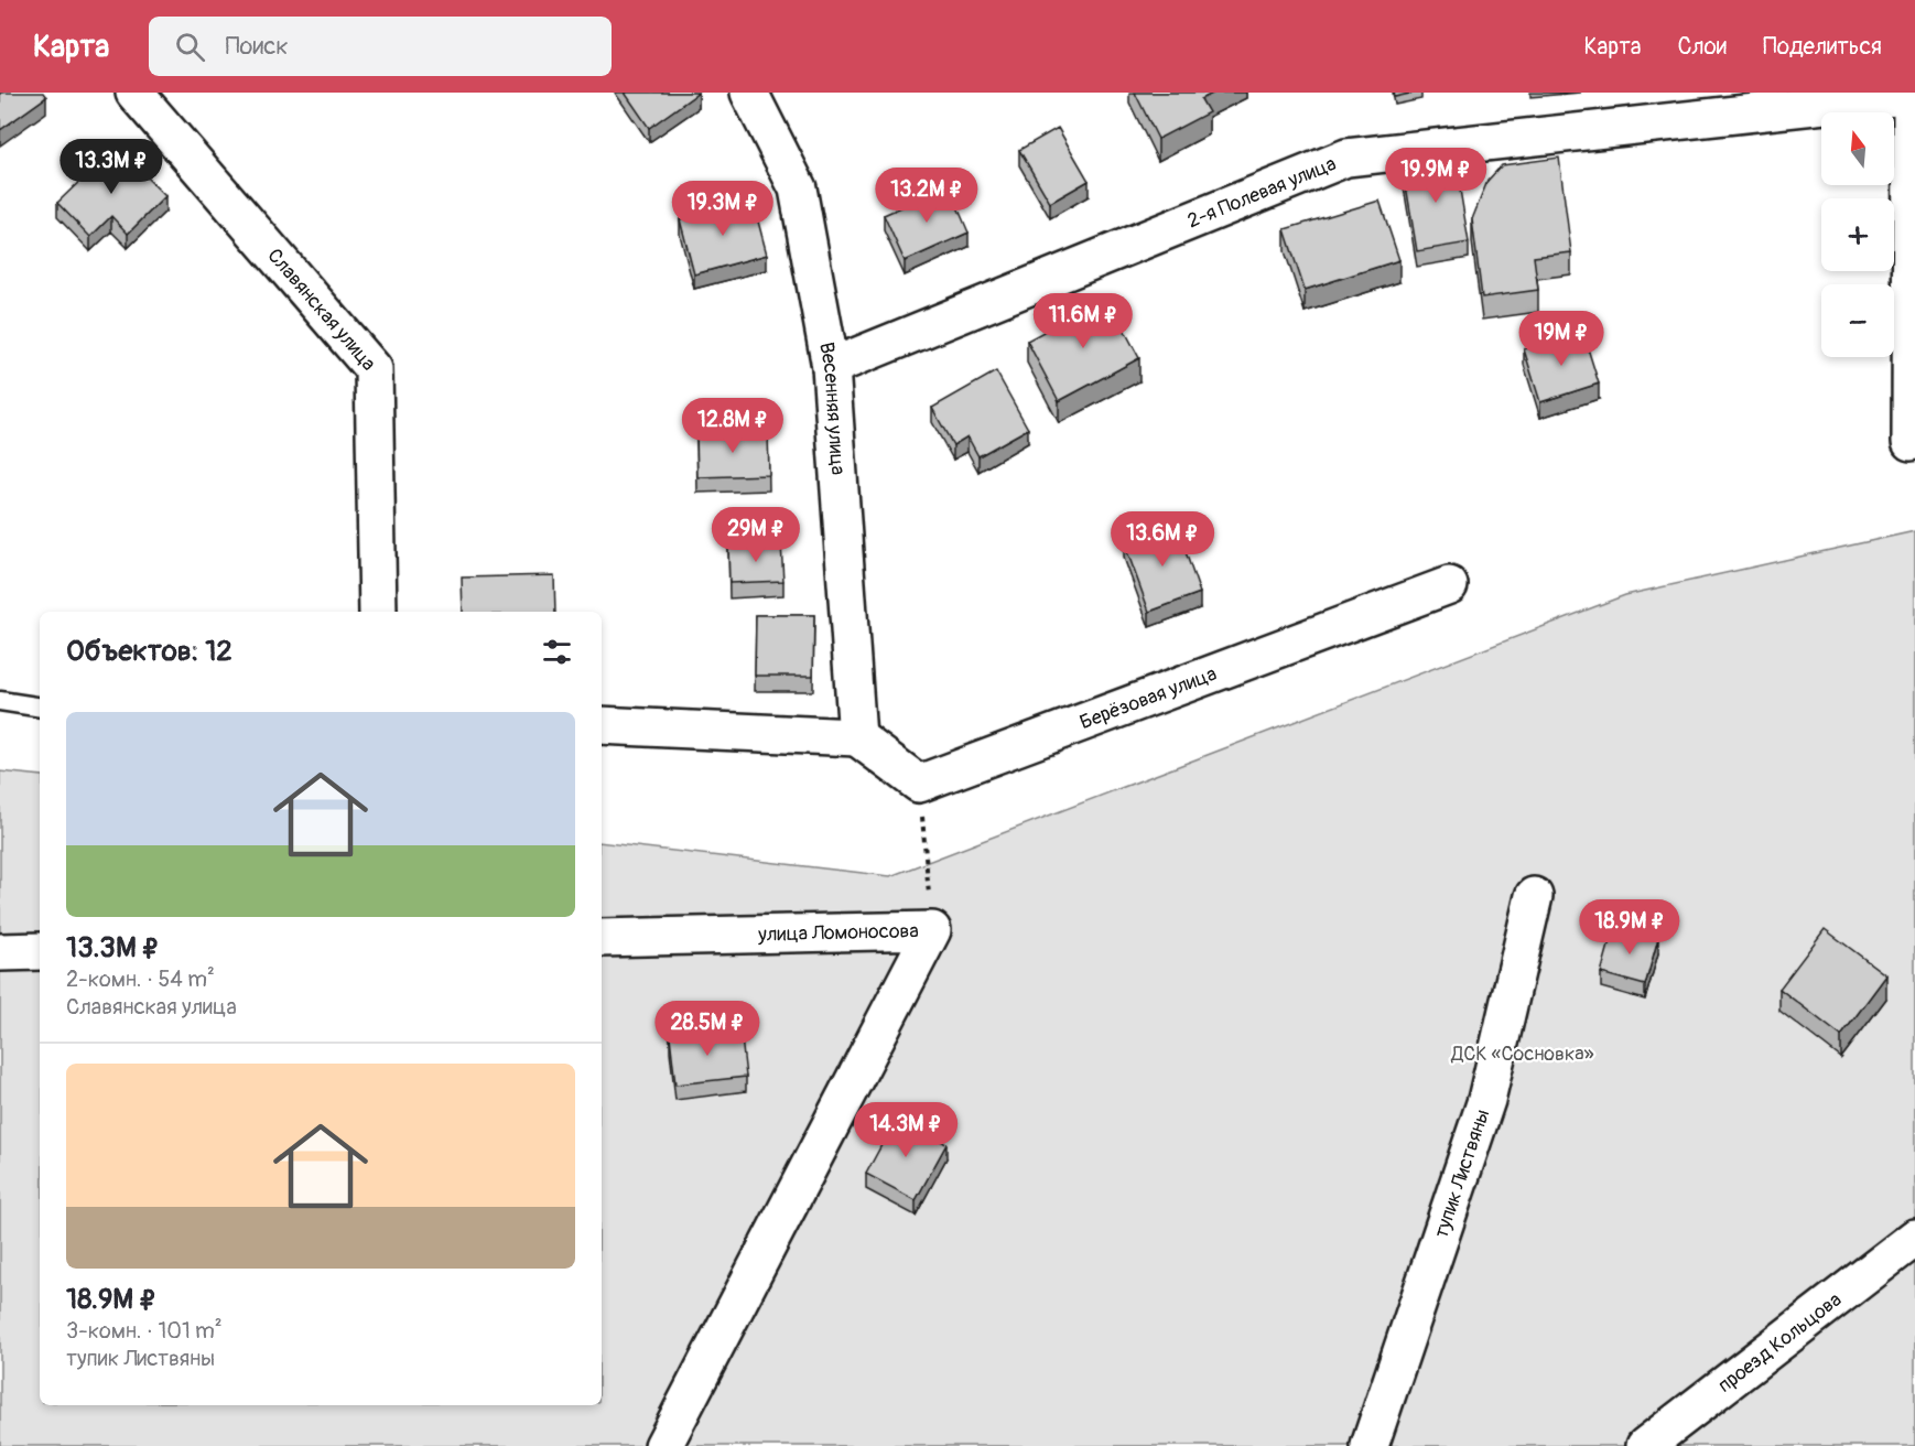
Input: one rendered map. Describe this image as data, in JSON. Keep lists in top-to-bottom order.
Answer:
{
  "streets": {
    "street": [
      "2-я Полевая улица",
      "Славянская улица",
      "Весенняя улица",
      "Берёзовая улица",
      "улица Ломоносова",
      "тупик Листвяны",
      "проезд Кольцова"
    ]
  },
  "crossings": [
    ["2-я Полевая улица", "Весенняя улица"]
  ],
  "parks": ["ДСК «Сосновка»"],
  "north": "top",
  "page": {
    "header": "Карта",
    "search": "Поиск",
    "nav": ["Карта", "Слои", "Поделиться"],
    "map_buttons": ["+", "−"],
    "price": [
      "13.3M ₽",
      "19.9M ₽",
      "13.2M ₽",
      "19.3M ₽",
      "11.6M ₽",
      "19M ₽",
      "12.8M ₽",
      "29M ₽",
      "13.6M ₽",
      "18.9M ₽",
      "28.5M ₽",
      "14.3M ₽"
    ],
    "heading": "Объектов: 12",
    "list": [
      {
        "name": "13.3M ₽",
        "note": "2-комн. · 54 m² · Славянская улица"
      },
      {
        "name": "18.9M ₽",
        "note": "3-комн. · 101 m² · тупик Листвяны"
      }
    ]
  }
}
